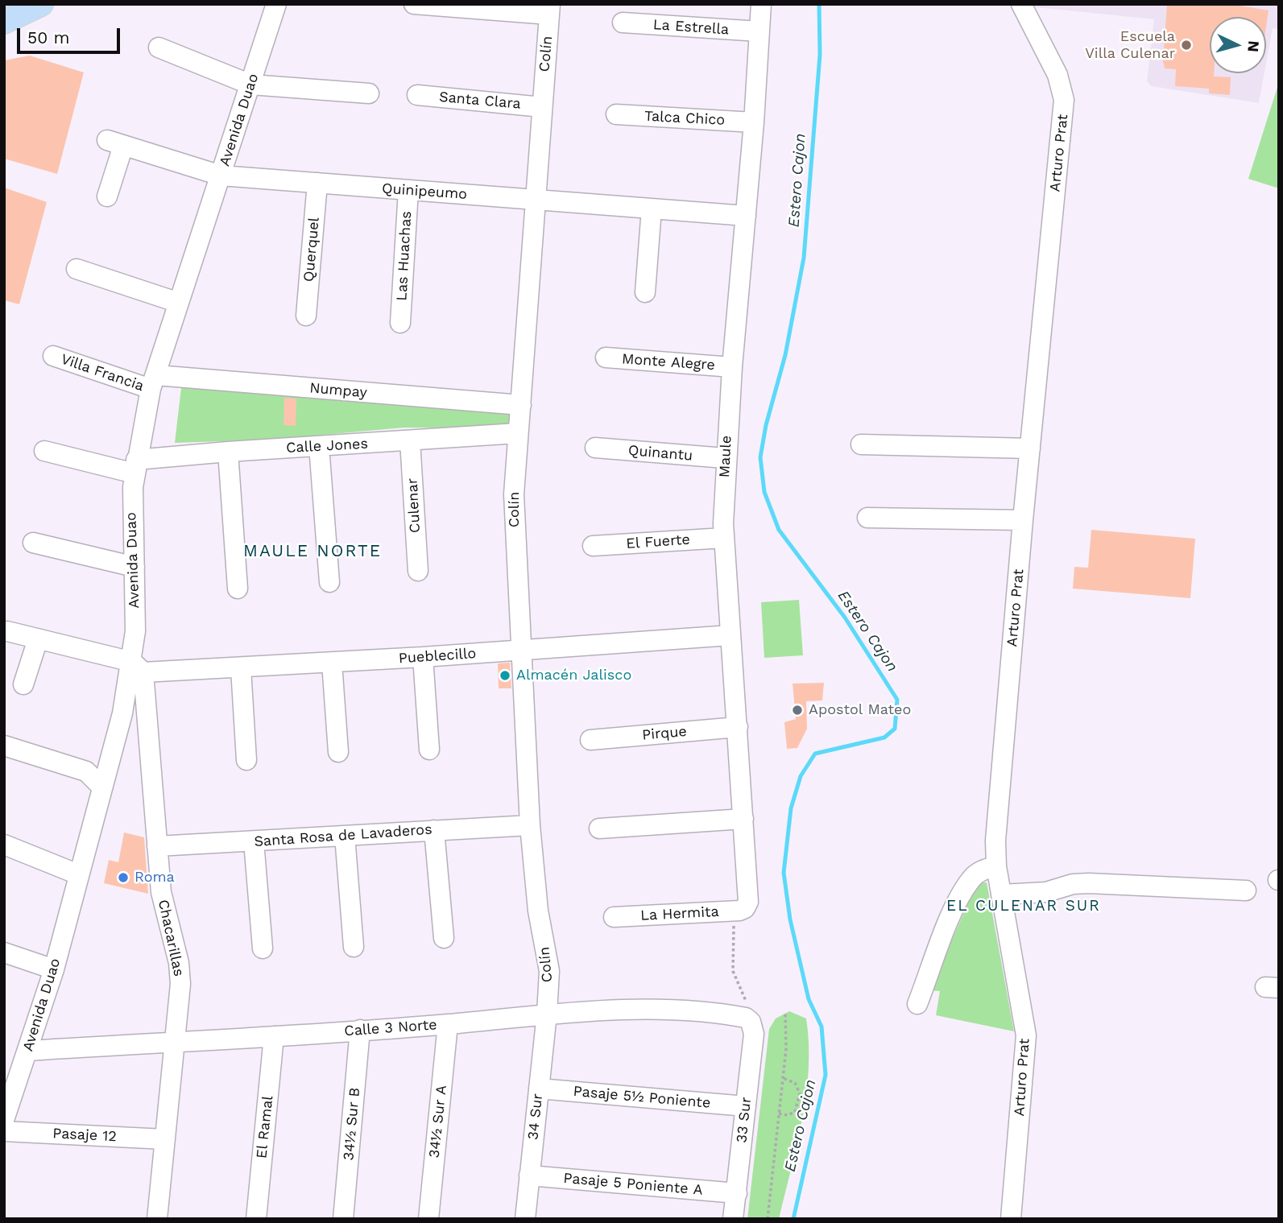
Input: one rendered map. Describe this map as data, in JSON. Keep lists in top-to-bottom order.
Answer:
{
  "streets": {
    "street": [
      "La Estrella",
      "Colín",
      "Santa Clara",
      "Talca Chico",
      "Avenida Duao",
      "Arturo Prat",
      "Quinipeumo",
      "Querquel",
      "Las Huachas",
      "Monte Alegre",
      "Villa Francia",
      "Numpay",
      "Calle Jones",
      "Quinantu",
      "Maule",
      "Culenar",
      "El Fuerte",
      "Pueblecillo",
      "Pirque",
      "Santa Rosa de Lavaderos",
      "La Hermita",
      "Chacarillas",
      "Calle 3 Norte",
      "Pasaje 5½ Poniente",
      "34 Sur",
      "33 Sur",
      "34½ Sur A",
      "34½ Sur B",
      "El Ramal",
      "Pasaje 12",
      "Pasaje 5 Poniente A"
    ]
  },
  "crossings": [
    ["La Estrella", "Maule"],
    ["Colín", "Santa Clara"],
    ["Colín", "Quinipeumo"],
    ["Colín", "Numpay"],
    ["Colín", "Calle Jones"],
    ["Colín", "Pueblecillo"],
    ["Colín", "Santa Rosa de Lavaderos"],
    ["Colín", "Calle 3 Norte"],
    ["Colín", "34 Sur"],
    ["Talca Chico", "Maule"],
    ["Avenida Duao", "Quinipeumo"],
    ["Avenida Duao", "Villa Francia"],
    ["Avenida Duao", "Numpay"],
    ["Avenida Duao", "Calle Jones"],
    ["Avenida Duao", "Pueblecillo"],
    ["Avenida Duao", "Chacarillas"],
    ["Avenida Duao", "Calle 3 Norte"],
    ["Quinipeumo", "Querquel"],
    ["Quinipeumo", "Las Huachas"],
    ["Quinipeumo", "Maule"],
    ["Monte Alegre", "Maule"],
    ["Villa Francia", "Numpay"],
    ["Calle Jones", "Culenar"],
    ["Quinantu", "Maule"],
    ["Maule", "El Fuerte"],
    ["Maule", "Pueblecillo"],
    ["Maule", "Pirque"],
    ["Maule", "La Hermita"],
    ["Pueblecillo", "Chacarillas"],
    ["Santa Rosa de Lavaderos", "Chacarillas"],
    ["Chacarillas", "Calle 3 Norte"],
    ["Chacarillas", "Pasaje 12"],
    ["Calle 3 Norte", "34 Sur"],
    ["Calle 3 Norte", "33 Sur"],
    ["Calle 3 Norte", "34½ Sur A"],
    ["Calle 3 Norte", "34½ Sur B"],
    ["Calle 3 Norte", "El Ramal"],
    ["Pasaje 5½ Poniente", "34 Sur"],
    ["Pasaje 5½ Poniente", "33 Sur"],
    ["34 Sur", "Pasaje 5 Poniente A"],
    ["33 Sur", "Pasaje 5 Poniente A"]
  ],
  "districts": ["MAULE NORTE", "EL CULENAR SUR"],
  "water": ["Estero Cajon"],
  "places": [
    "Escuela Villa Culenar",
    "Almacén Jalisco",
    "Apostol Mateo",
    "Roma"
  ],
  "scale_bar": "50 m",
  "north": "right"
}
